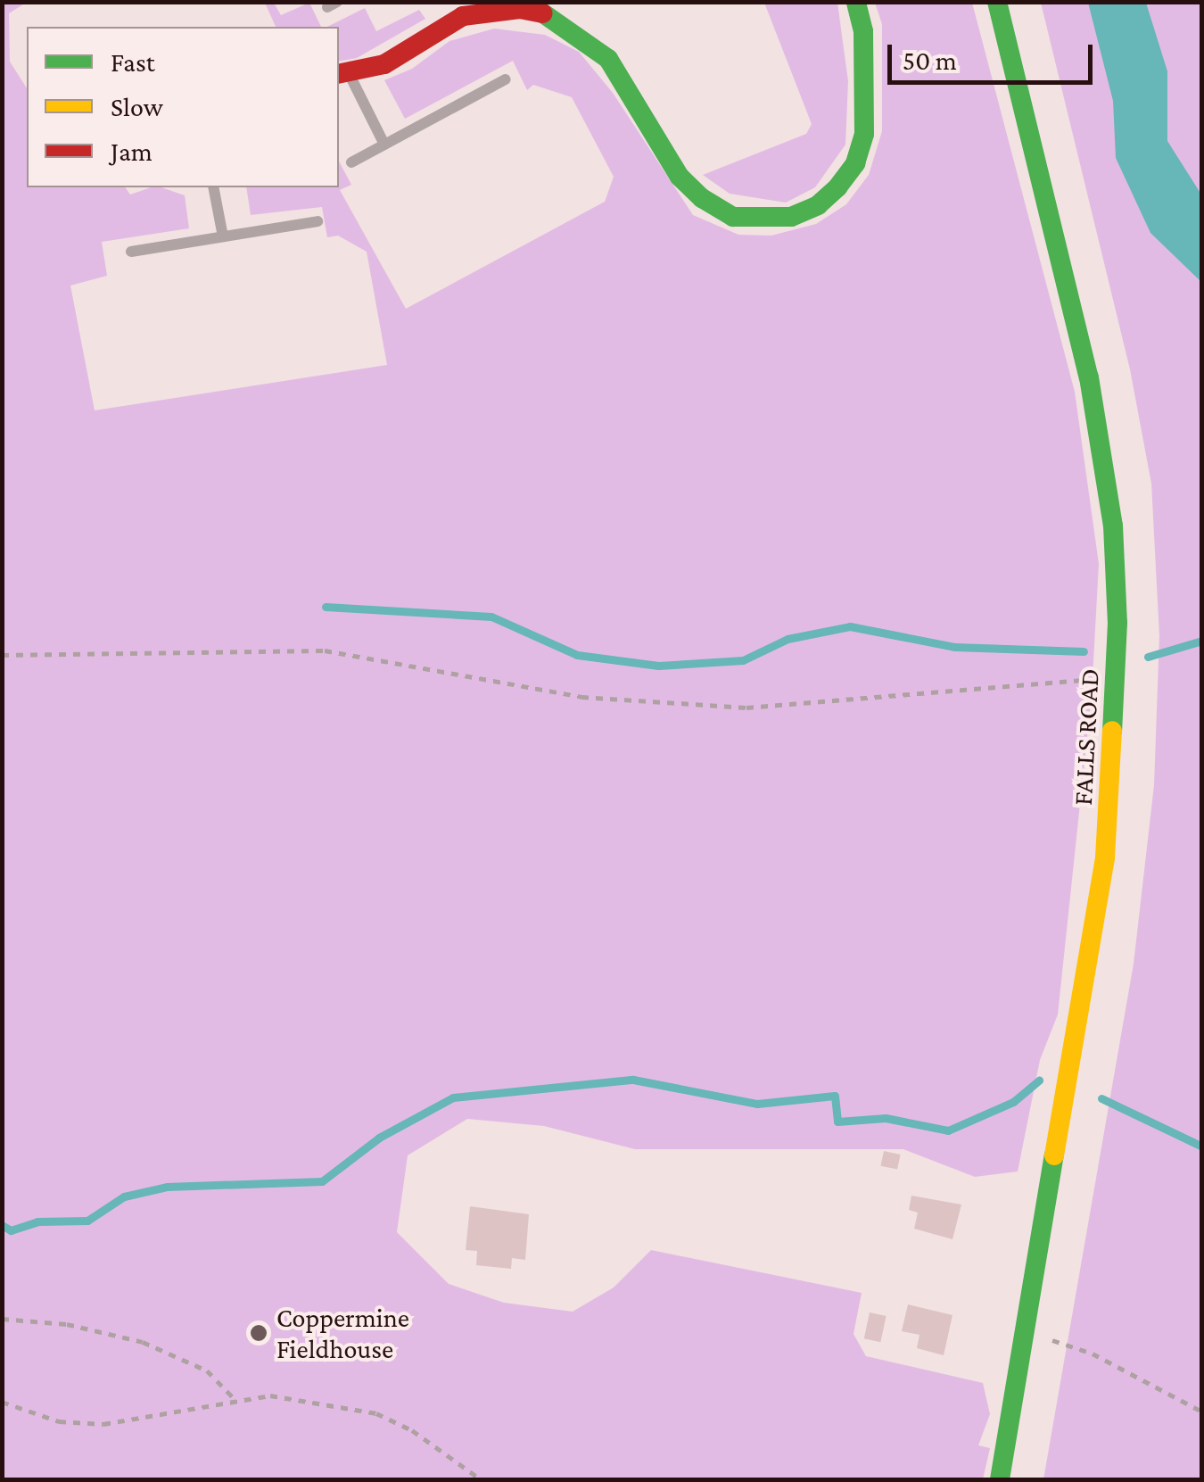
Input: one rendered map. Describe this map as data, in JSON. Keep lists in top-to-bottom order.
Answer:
{
  "streets": {
    "main road": ["FALLS ROAD"]
  },
  "places": ["Coppermine Fieldhouse"],
  "legend": ["Fast", "Slow", "Jam"],
  "scale_bar": "50 m"
}
